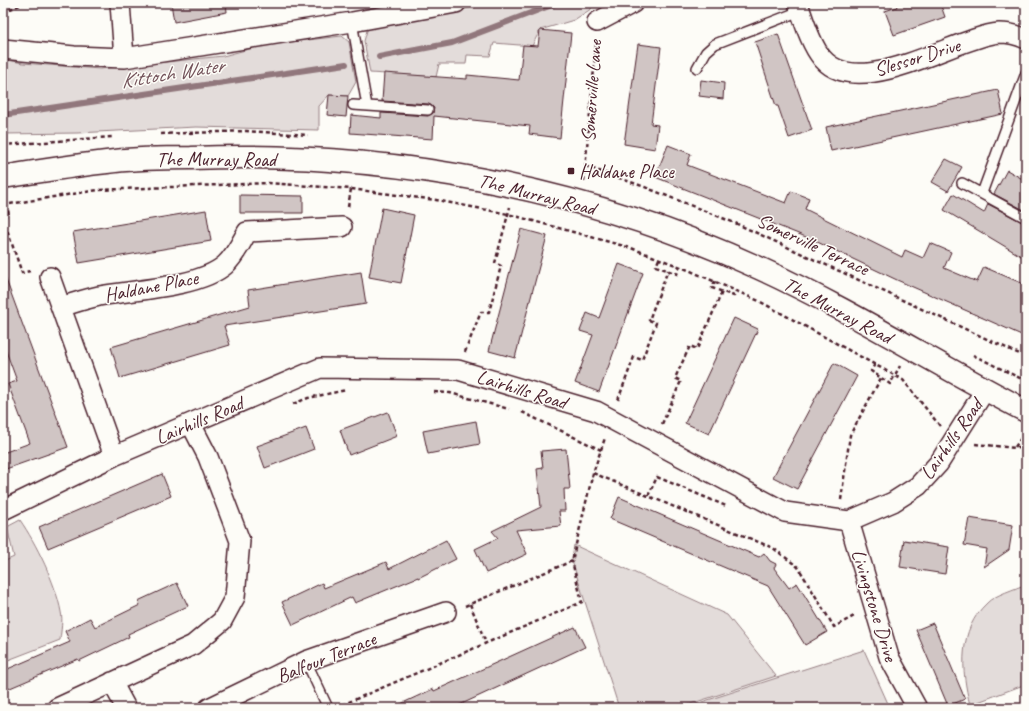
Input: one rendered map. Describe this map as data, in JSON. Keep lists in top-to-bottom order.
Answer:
{
  "streets": {
    "street": [
      "Slessor Drive",
      "Somerville Lane",
      "The Murray Road",
      "Haldane Place",
      "Lairhills Road",
      "Livingstone Drive",
      "Balfour Terrace"
    ],
    "path": ["Somerville Terrace"]
  },
  "crossings": [
    ["Somerville Lane", "The Murray Road"],
    ["Somerville Lane", "Somerville Terrace"],
    ["The Murray Road", "Lairhills Road"],
    ["Lairhills Road", "Livingstone Drive"]
  ],
  "water": ["Kittoch Water"],
  "places": {
    "transit": ["Haldane Place"]
  }
}
